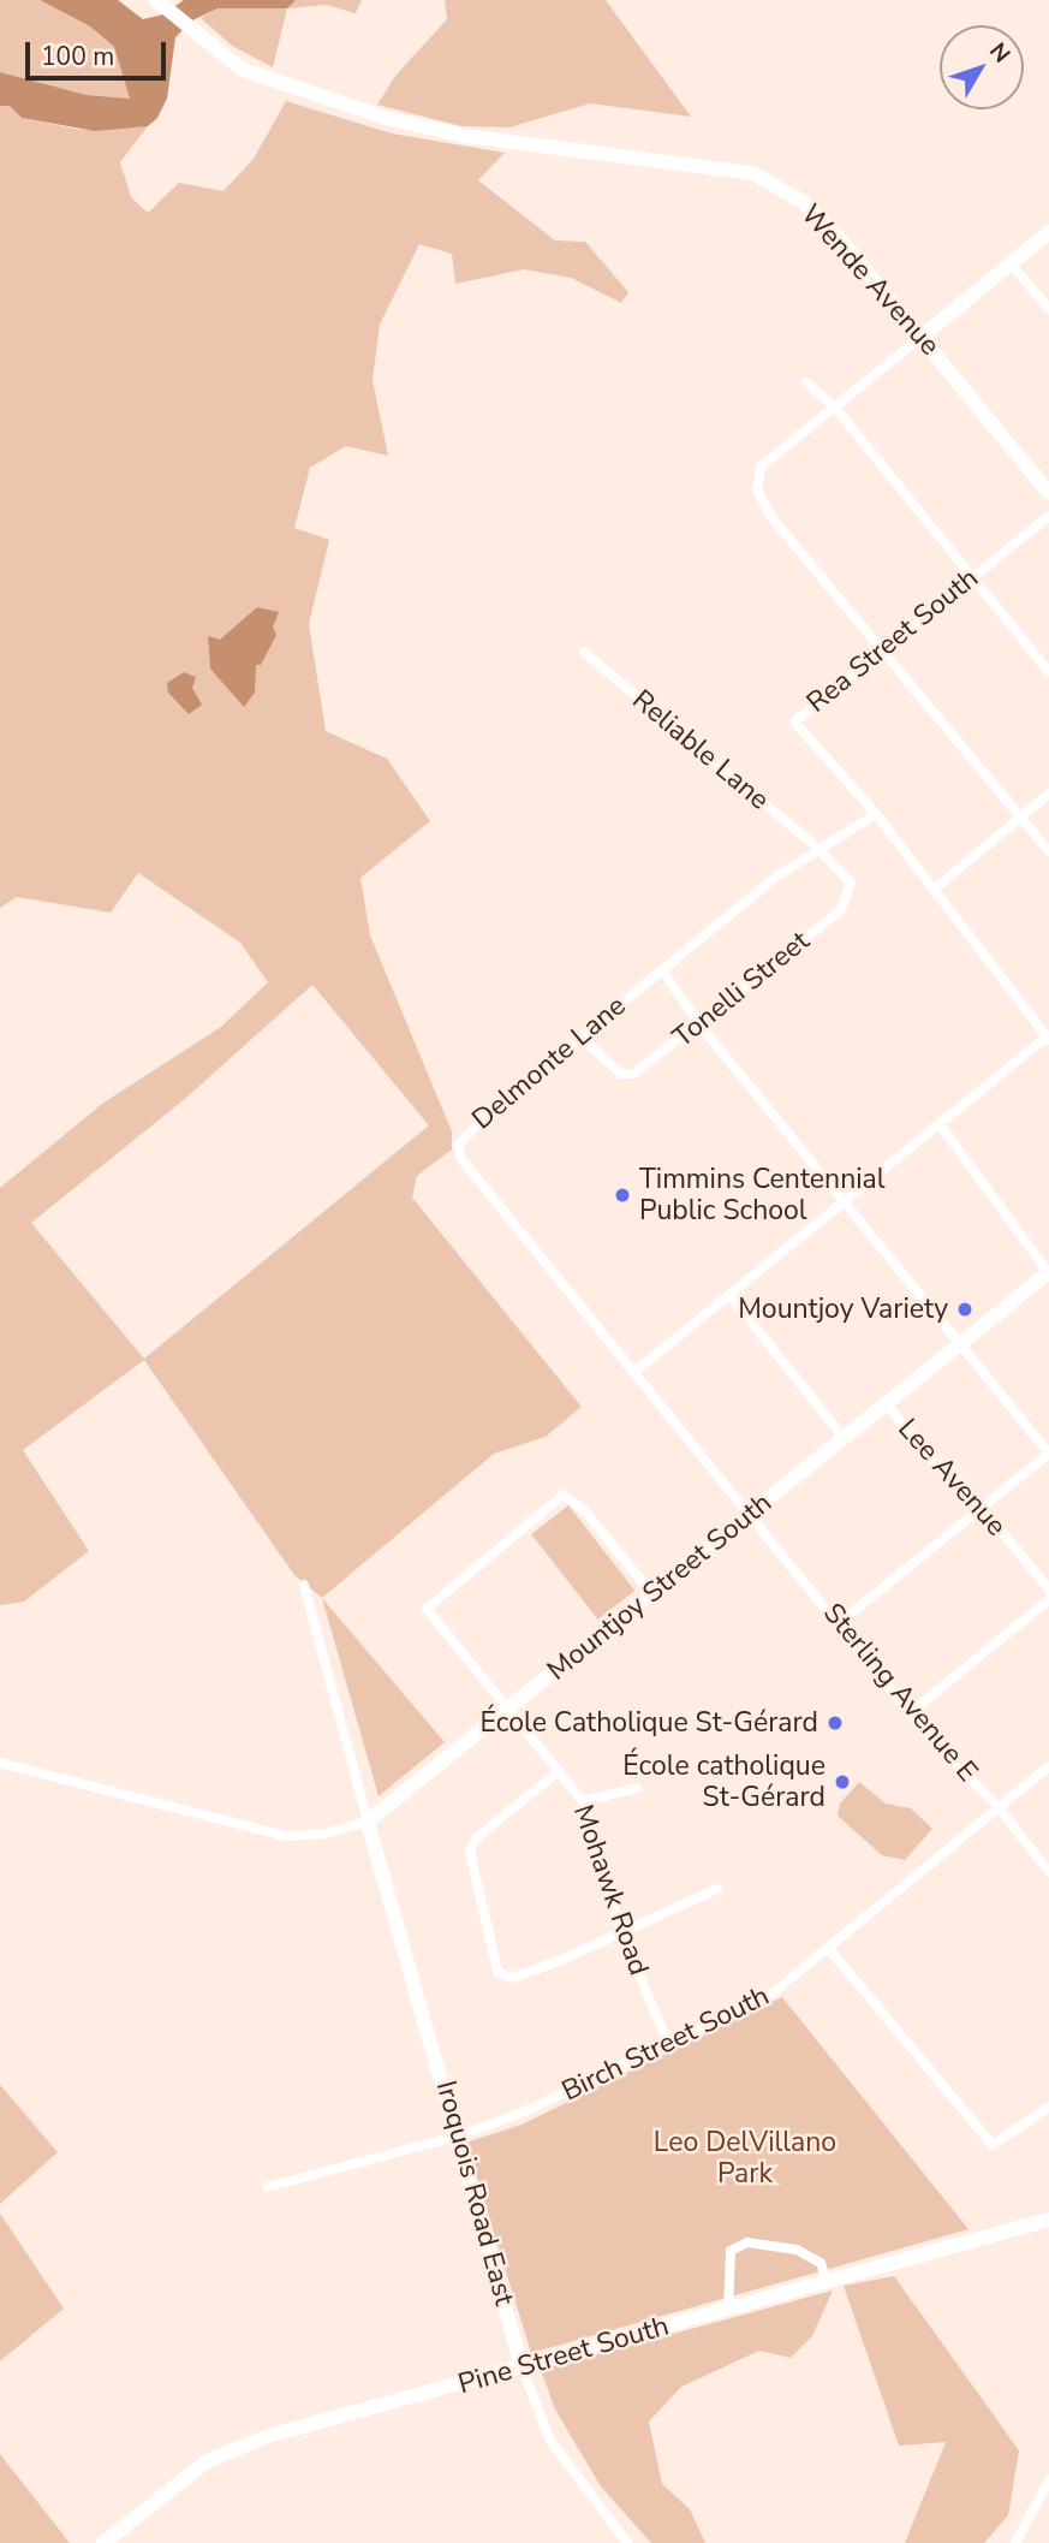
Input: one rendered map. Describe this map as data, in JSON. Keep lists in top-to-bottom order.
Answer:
{
  "streets": {
    "street": [
      "Wende Avenue",
      "Rea Street South",
      "Reliable Lane",
      "Tonelli Street",
      "Delmonte Lane",
      "Lee Avenue",
      "Mountjoy Street South",
      "Sterling Avenue E",
      "Mohawk Road",
      "Birch Street South",
      "Iroquois Road East",
      "Pine Street South"
    ]
  },
  "crossings": [
    ["Rea Street South", "Delmonte Lane"],
    ["Reliable Lane", "Tonelli Street"],
    ["Reliable Lane", "Delmonte Lane"],
    ["Tonelli Street", "Delmonte Lane"],
    ["Delmonte Lane", "Sterling Avenue E"],
    ["Lee Avenue", "Mountjoy Street South"],
    ["Mountjoy Street South", "Sterling Avenue E"],
    ["Mountjoy Street South", "Mohawk Road"],
    ["Mountjoy Street South", "Iroquois Road East"],
    ["Sterling Avenue E", "Birch Street South"],
    ["Mohawk Road", "Birch Street South"],
    ["Birch Street South", "Iroquois Road East"],
    ["Iroquois Road East", "Pine Street South"]
  ],
  "parks": ["Leo DelVillano Park"],
  "places": [
    "Timmins Centennial Public School",
    "Mountjoy Variety",
    "École Catholique St-Gérard",
    "École catholique St-Gérard"
  ],
  "scale_bar": "100 m",
  "north": "top right"
}
